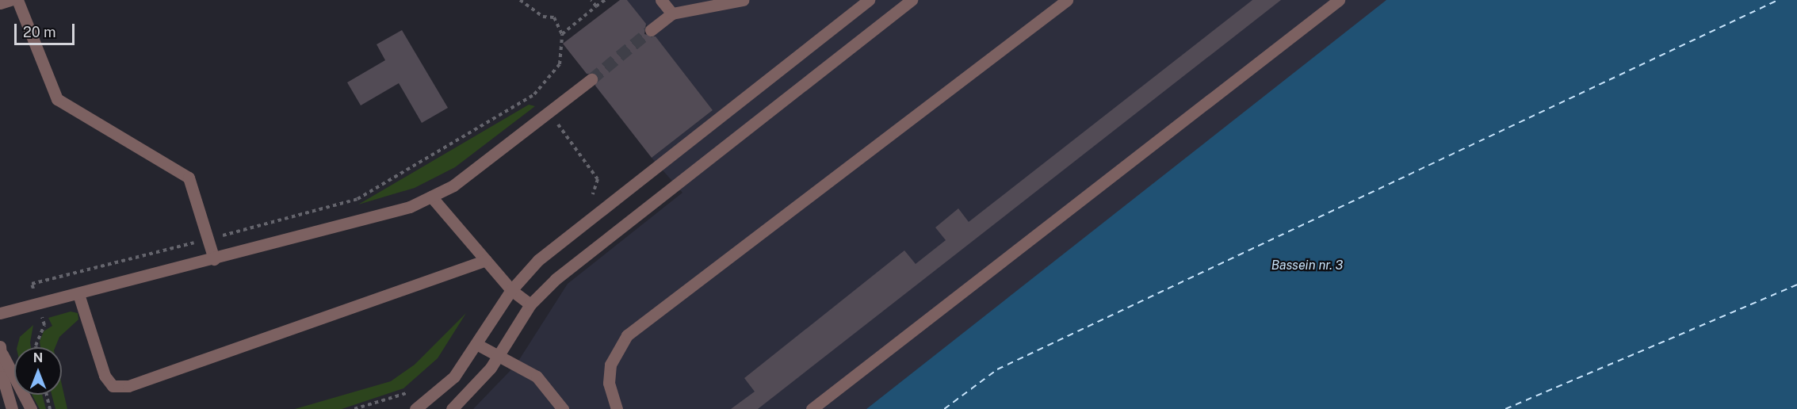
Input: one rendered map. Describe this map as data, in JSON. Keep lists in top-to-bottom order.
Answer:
{
  "water": ["Bassein nr. 3"],
  "scale_bar": "20 m",
  "north": "top"
}
